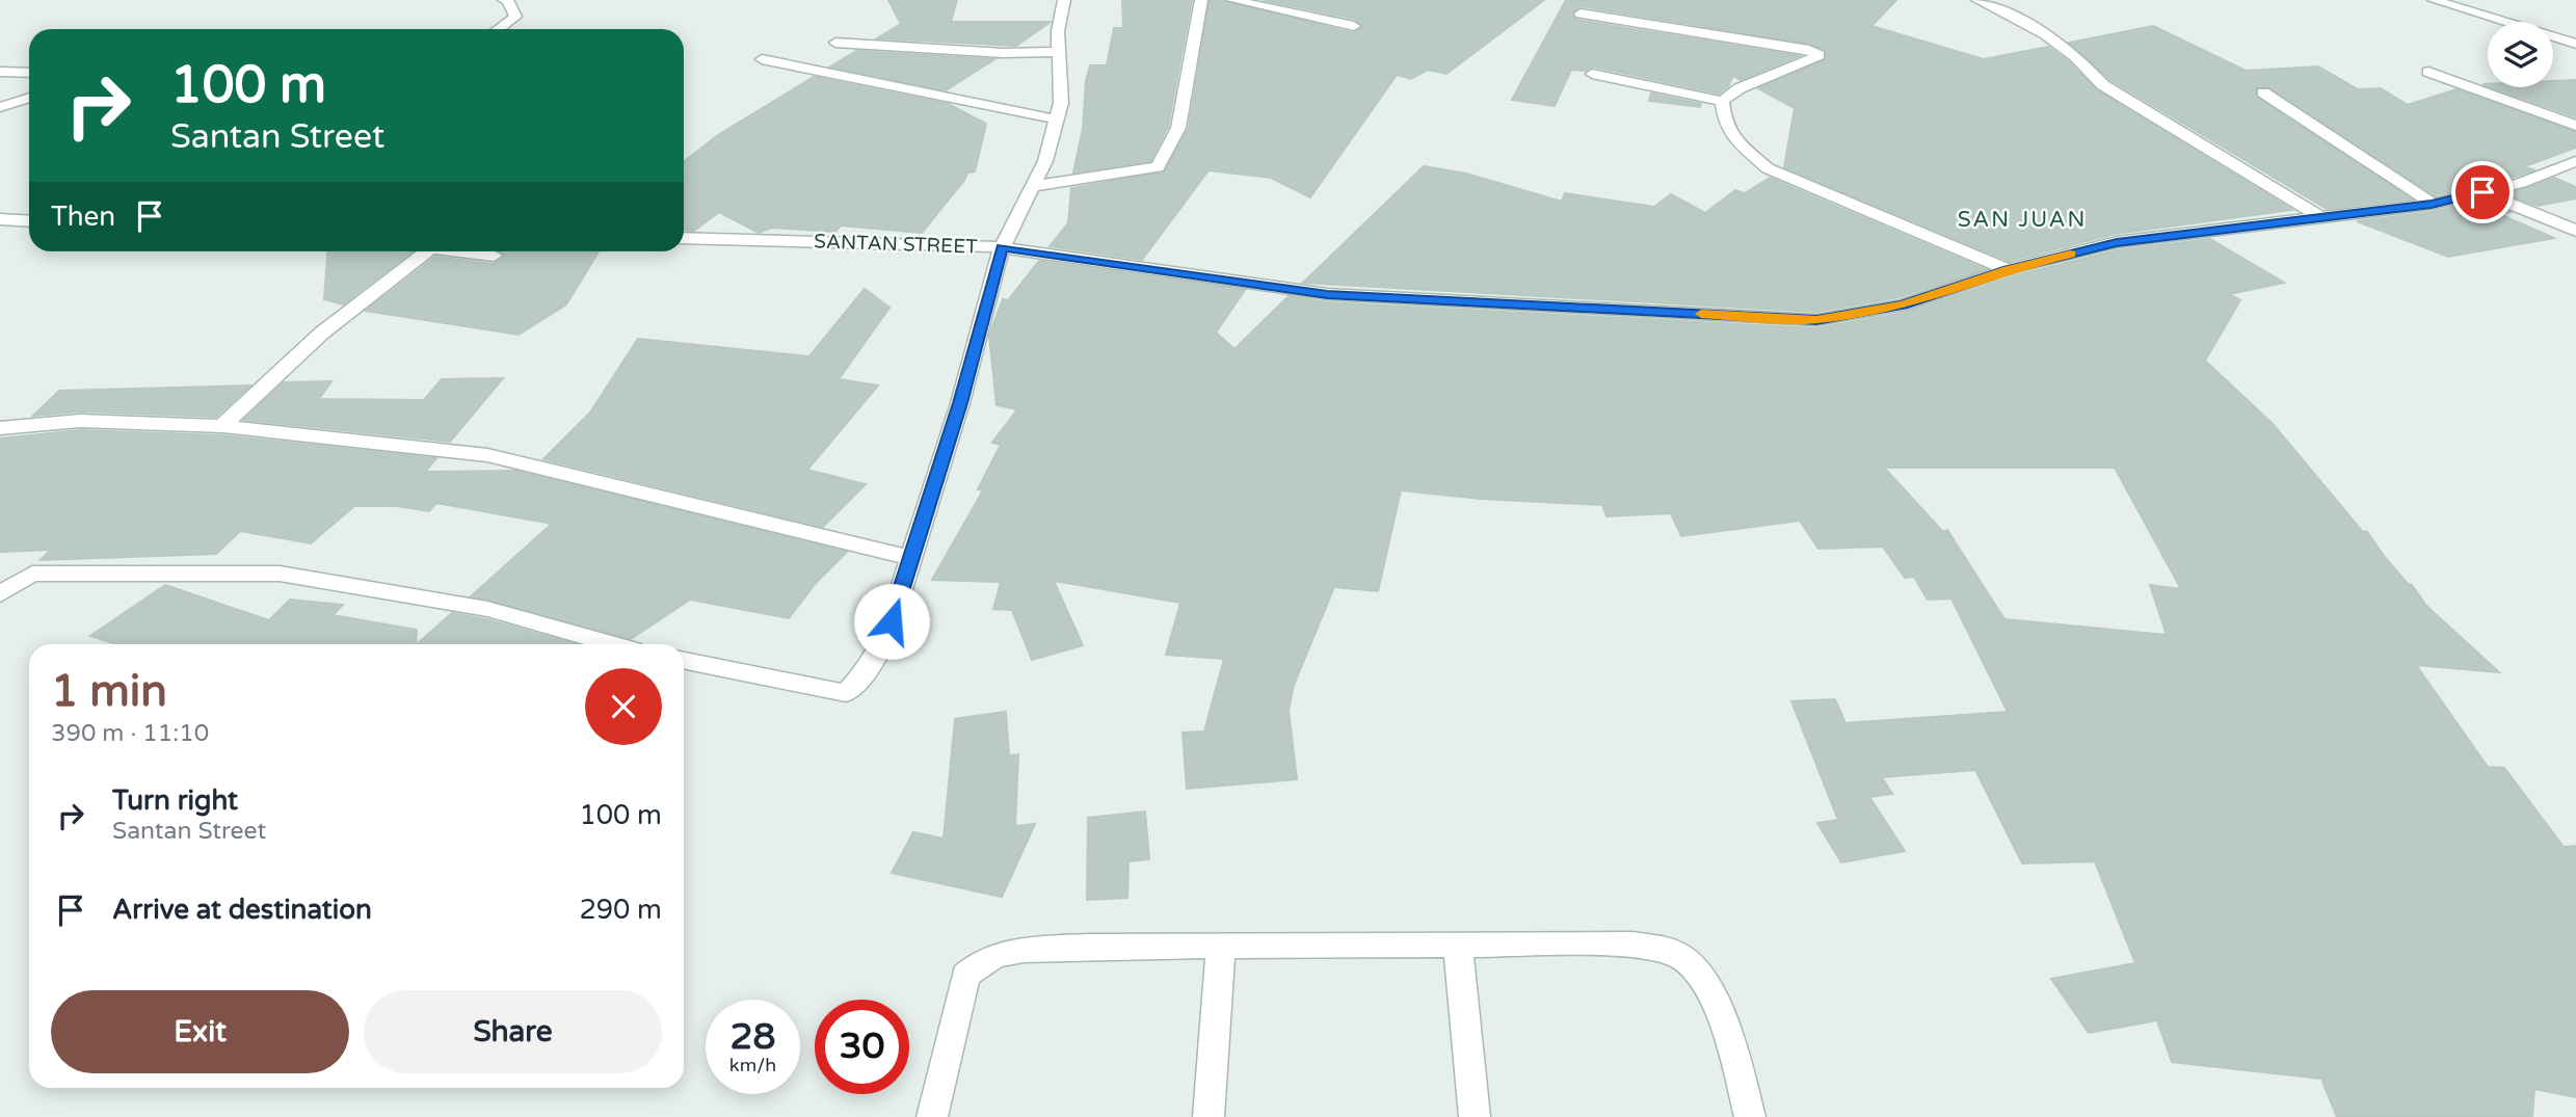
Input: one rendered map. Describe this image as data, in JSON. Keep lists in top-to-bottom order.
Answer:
{
  "streets": {
    "street": ["SANTAN STREET"]
  },
  "districts": ["SAN JUAN"],
  "page": {
    "turn": ["100 m", "Santan Street"],
    "then": "Then",
    "heading": ["1 min", "390 m · 11:10"],
    "list": [
      {
        "name": "Turn right",
        "note": "Santan Street",
        "value": "100 m"
      },
      {
        "name": "Arrive at destination",
        "value": "290 m"
      }
    ],
    "buttons": ["Exit", "Share"],
    "speed": "28 km/h",
    "limit": "30"
  }
}
